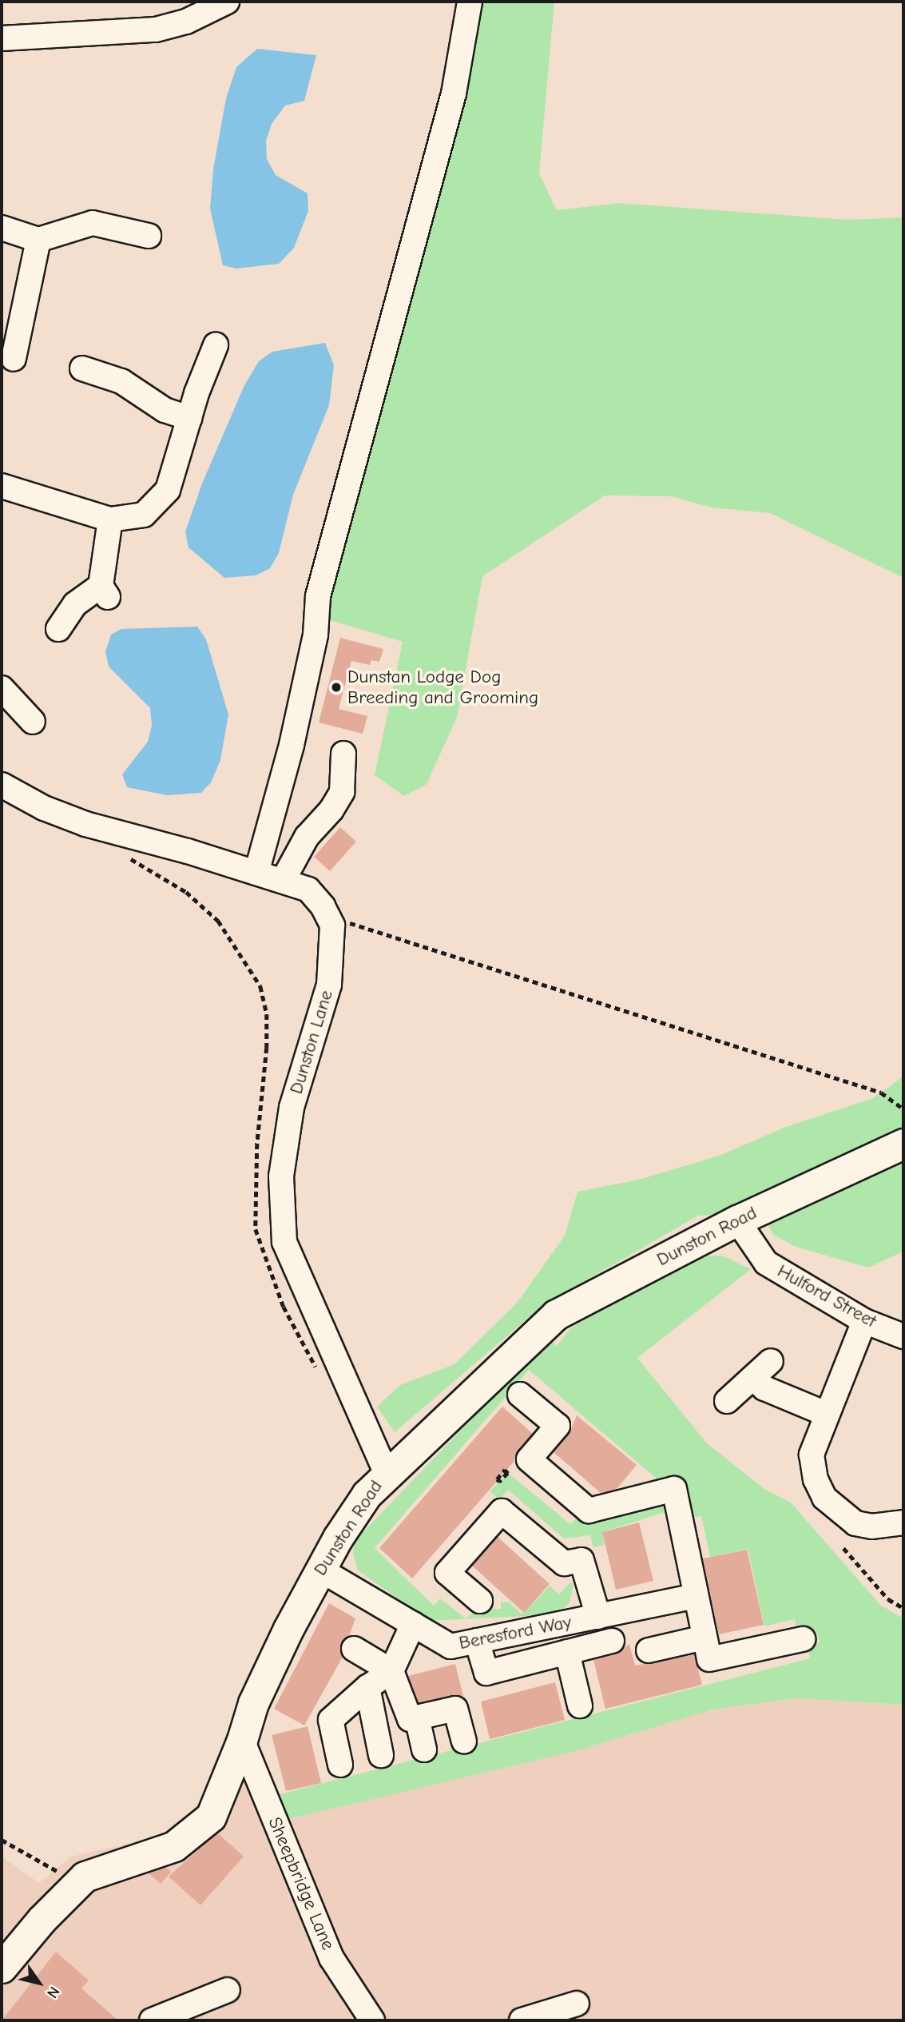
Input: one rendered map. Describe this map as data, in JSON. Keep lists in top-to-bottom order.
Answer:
{
  "streets": {
    "main road": ["Dunston Road"],
    "street": [
      "Dunston Lane",
      "Hulford Street",
      "Beresford Way",
      "Sheepbridge Lane"
    ]
  },
  "crossings": [
    ["Dunston Lane", "Dunston Road"],
    ["Dunston Road", "Hulford Street"],
    ["Dunston Road", "Beresford Way"],
    ["Dunston Road", "Sheepbridge Lane"]
  ],
  "places": ["Dunstan Lodge Dog Breeding and Grooming"],
  "north": "bottom right"
}
